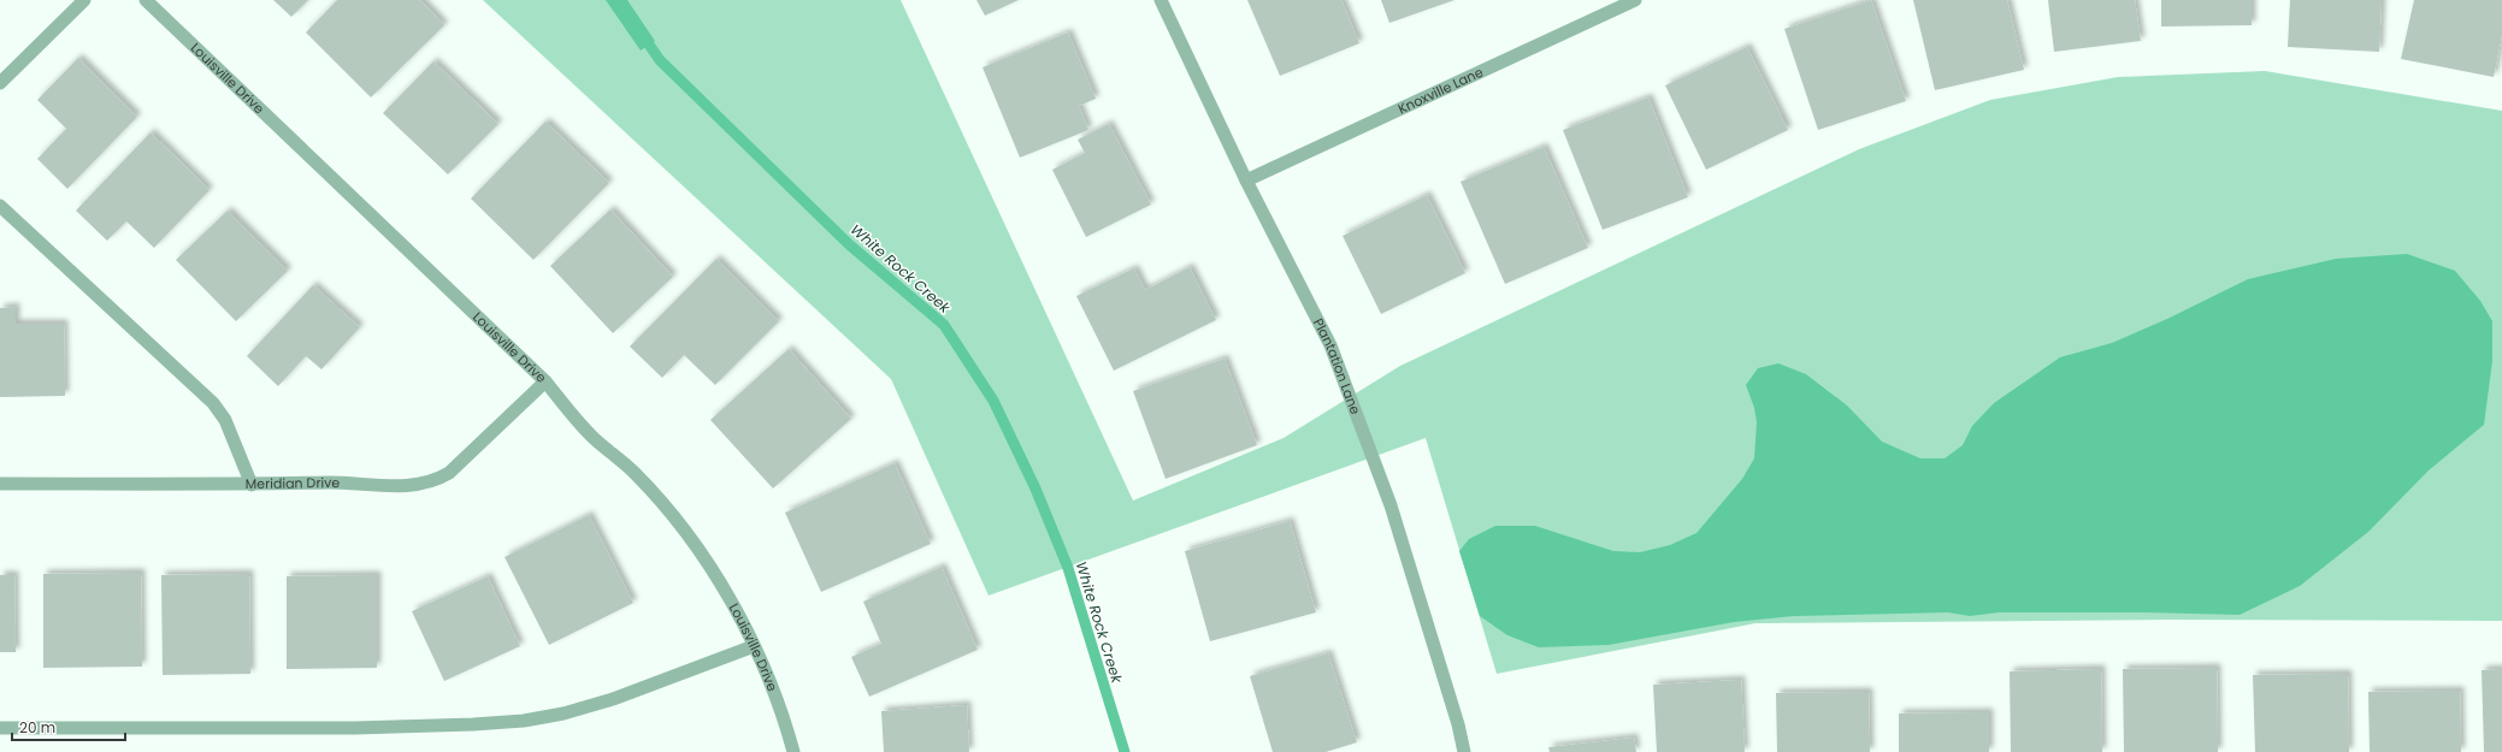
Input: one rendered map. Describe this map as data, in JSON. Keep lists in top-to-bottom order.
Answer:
{
  "streets": {
    "street": [
      "Louisville Drive",
      "Knoxville Lane",
      "Plantation Lane",
      "Meridian Drive"
    ]
  },
  "crossings": [
    ["Louisville Drive", "Meridian Drive"],
    ["Knoxville Lane", "Plantation Lane"]
  ],
  "water": ["White Rock Creek"],
  "scale_bar": "20 m"
}
